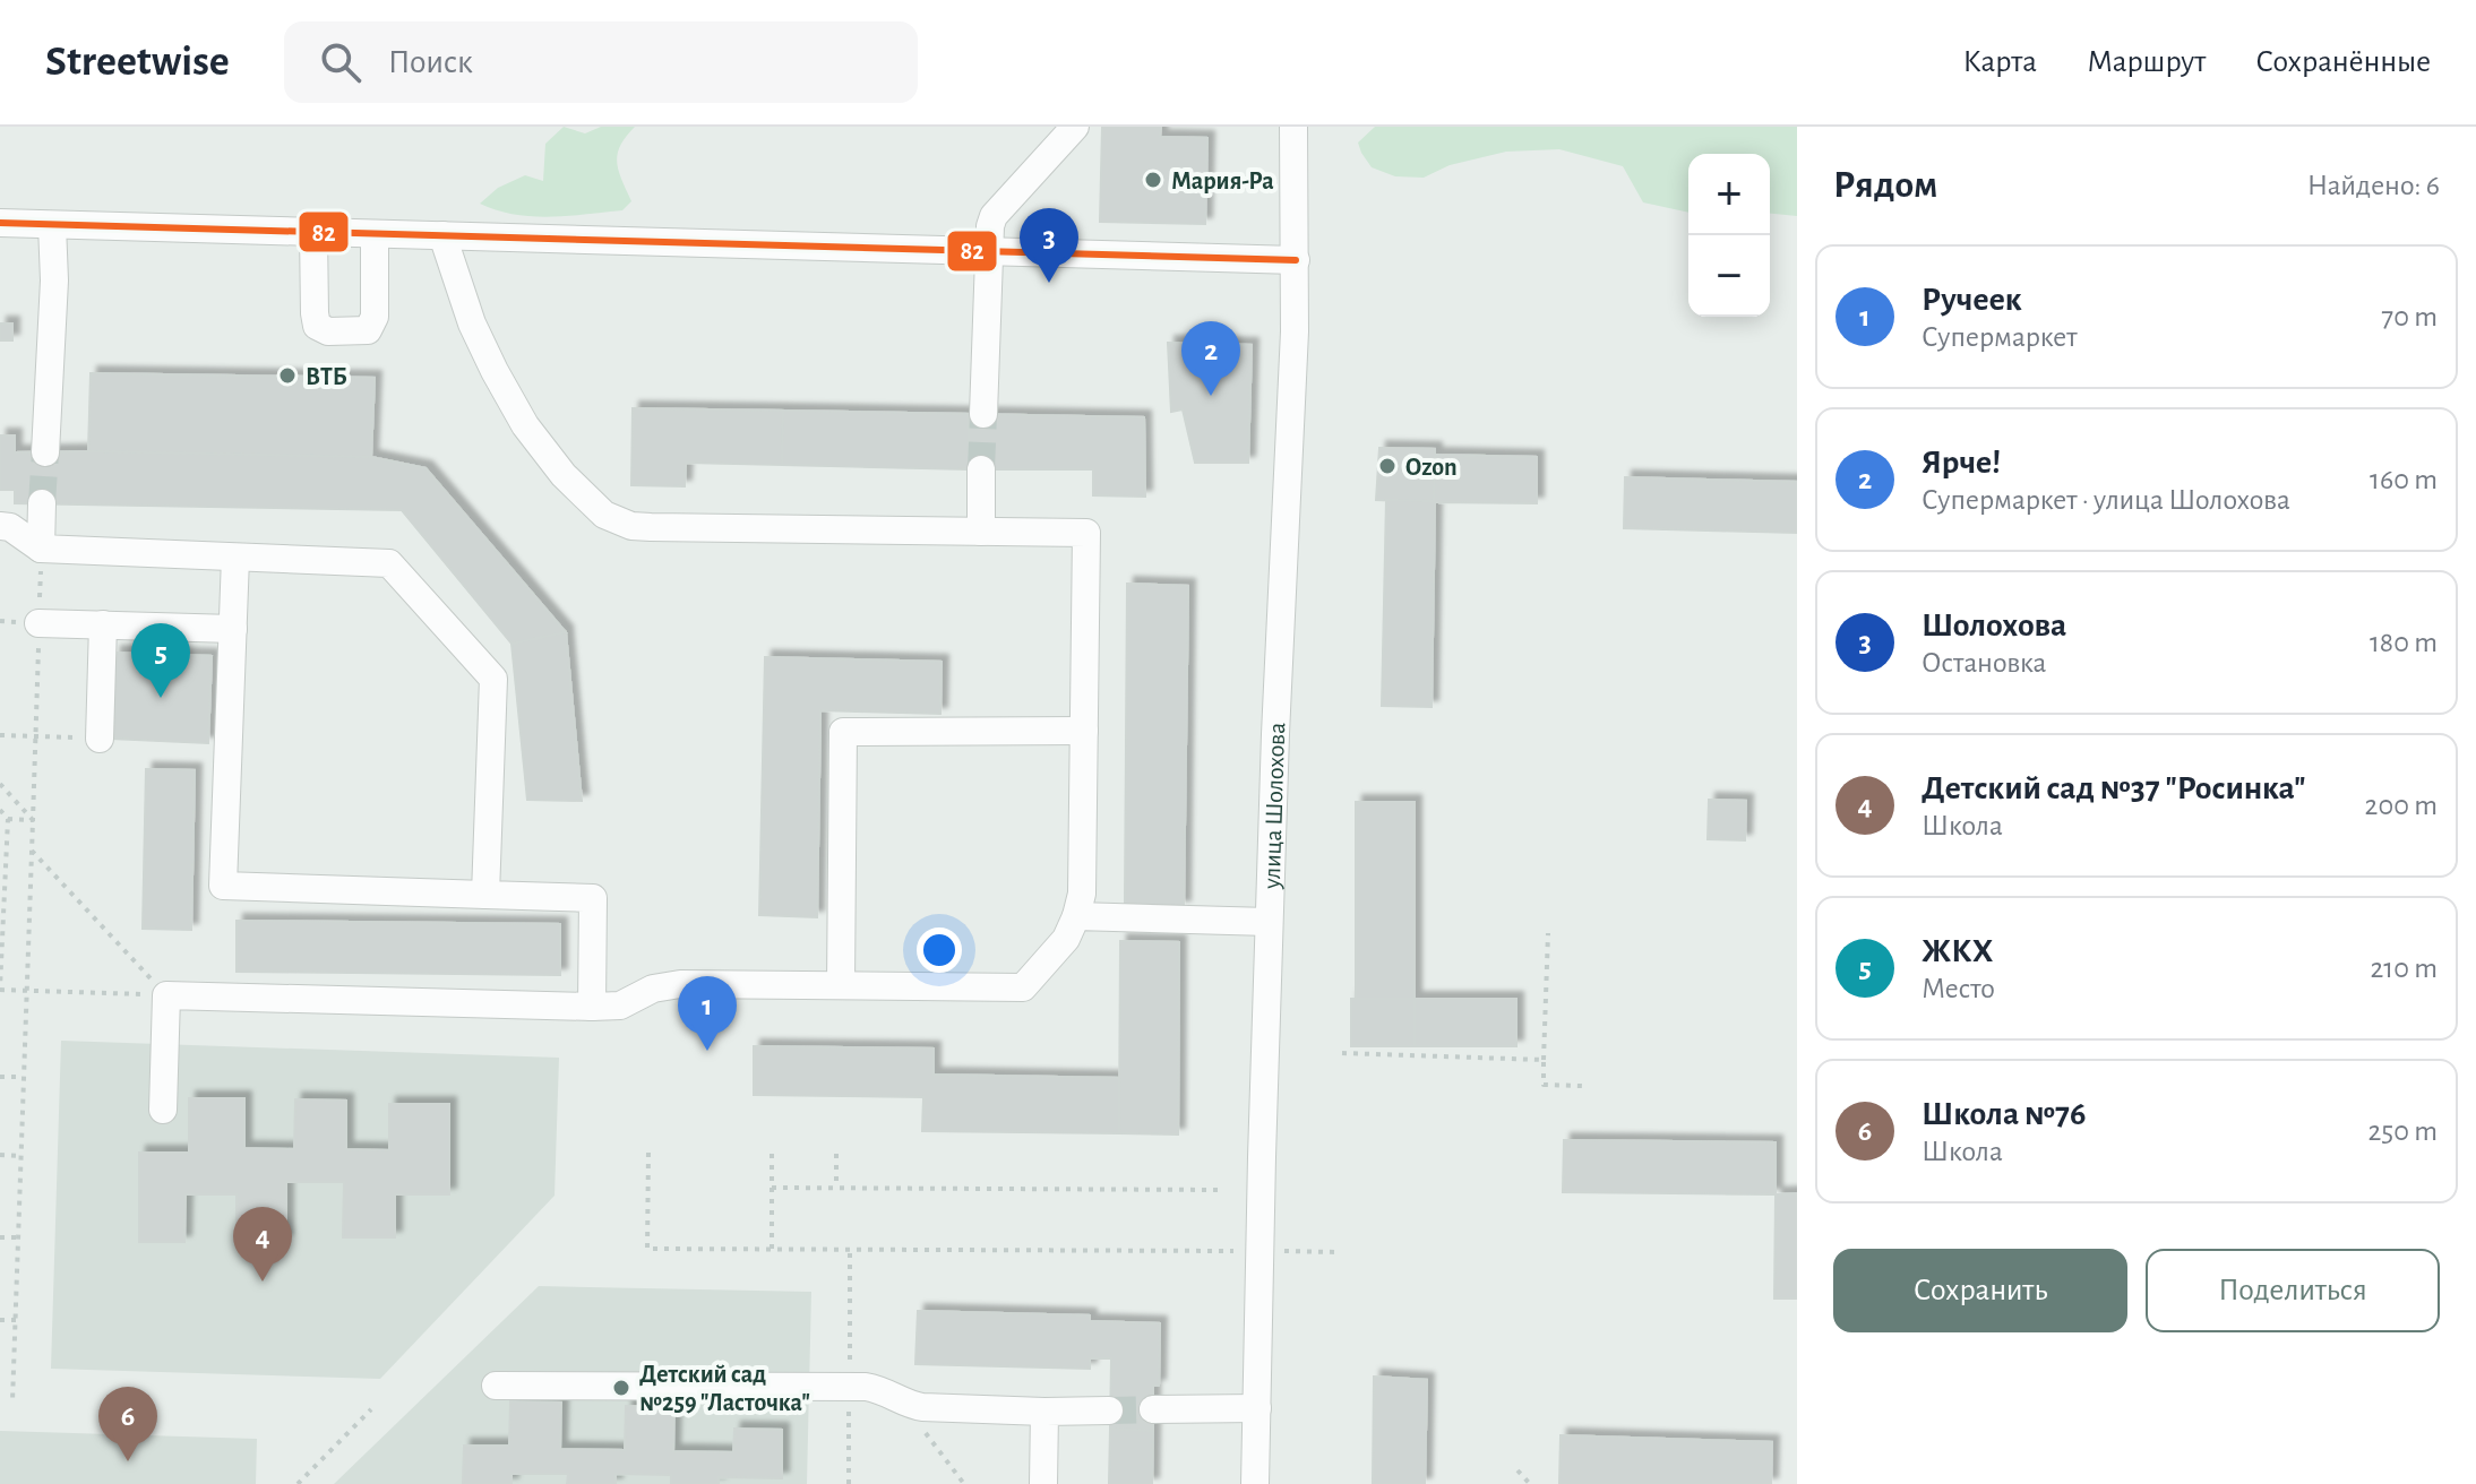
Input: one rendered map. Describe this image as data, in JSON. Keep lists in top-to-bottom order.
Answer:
{
  "streets": {
    "street": ["улица Шолохова"]
  },
  "places": [
    "Мария-Ра",
    "ВТБ",
    "Ozon",
    "Детский сад №259 \"Ласточка\""
  ],
  "lines": ["transit line 82"],
  "page": {
    "header": "Streetwise",
    "search": "Поиск",
    "nav": ["Карта", "Маршрут", "Сохранённые"],
    "heading": ["Рядом", "Найдено: 6"],
    "map_buttons": ["+", "−"],
    "pins": [
      "3",
      "2",
      "5",
      "1",
      "4",
      "6"
    ],
    "list": [
      {
        "mark": "1",
        "name": "Ручеек",
        "note": "Супермаркет",
        "value": "70 m"
      },
      {
        "mark": "2",
        "name": "Ярче!",
        "note": "Супермаркет · улица Шолохова",
        "value": "160 m"
      },
      {
        "mark": "3",
        "name": "Шолохова",
        "note": "Остановка",
        "value": "180 m"
      },
      {
        "mark": "4",
        "name": "Детский сад №37 \"Росинка\"",
        "note": "Школа",
        "value": "200 m"
      },
      {
        "mark": "5",
        "name": "ЖКХ",
        "note": "Место",
        "value": "210 m"
      },
      {
        "mark": "6",
        "name": "Школа №76",
        "note": "Школа",
        "value": "250 m"
      }
    ],
    "buttons": ["Сохранить", "Поделиться"]
  }
}
